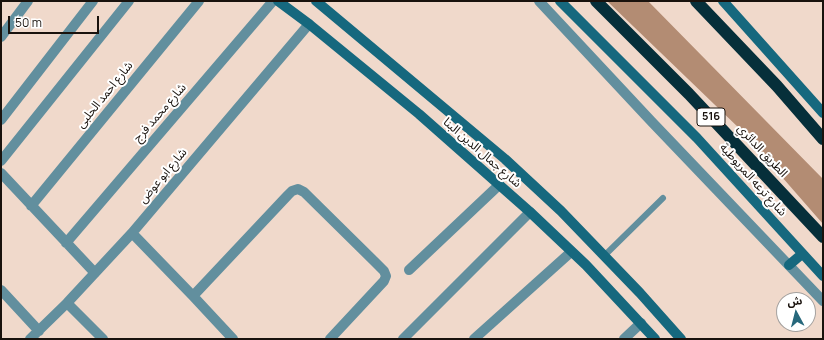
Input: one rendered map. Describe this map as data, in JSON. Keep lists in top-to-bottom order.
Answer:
{
  "streets": {
    "highway": ["516", "الطريق الدائري"],
    "main road": ["شارع جمال الدين البنا", "شارع ترعه المريوطية"],
    "street": ["شارع احمد الحلبى", "شارع محمد فرج", "شارع ابو عوض"]
  },
  "crossings": [
    ["شارع جمال الدين البنا", "شارع ابو عوض"]
  ],
  "scale_bar": "50 m",
  "north": "top"
}
